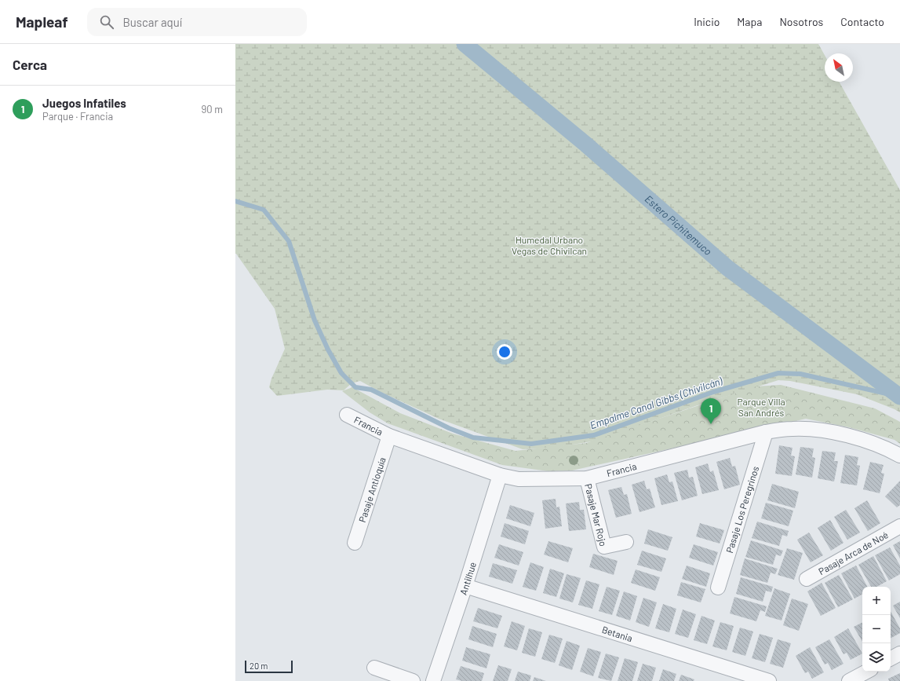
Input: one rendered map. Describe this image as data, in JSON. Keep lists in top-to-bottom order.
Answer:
{
  "streets": {
    "street": [
      "Francia",
      "Pasaje Antioquía",
      "Pasaje Los Peregrinos",
      "Pasaje Mar Rojo",
      "Pasaje Arca de Noé",
      "Antilhue",
      "Betania"
    ]
  },
  "crossings": [
    ["Francia", "Pasaje Antioquía"],
    ["Francia", "Pasaje Los Peregrinos"],
    ["Francia", "Pasaje Mar Rojo"],
    ["Francia", "Antilhue"],
    ["Antilhue", "Betania"]
  ],
  "water": ["Estero Pichitemuco", "Empalme Canal Gibbs (Chivilcán)"],
  "parks": ["Humedal Urbano Vegas de Chivilcan", "Parque Villa San Andrés"],
  "scale_bar": "20 m",
  "north": "top left",
  "page": {
    "header": "Mapleaf",
    "search": "Buscar aquí",
    "nav": [
      "Inicio",
      "Mapa",
      "Nosotros",
      "Contacto"
    ],
    "heading": "Cerca",
    "list": [
      {
        "mark": "1",
        "name": "Juegos Infatiles",
        "note": "Parque · Francia",
        "value": "90 m"
      }
    ],
    "pins": "1",
    "map_buttons": ["+", "−"],
    "scale": "20 m"
  }
}
